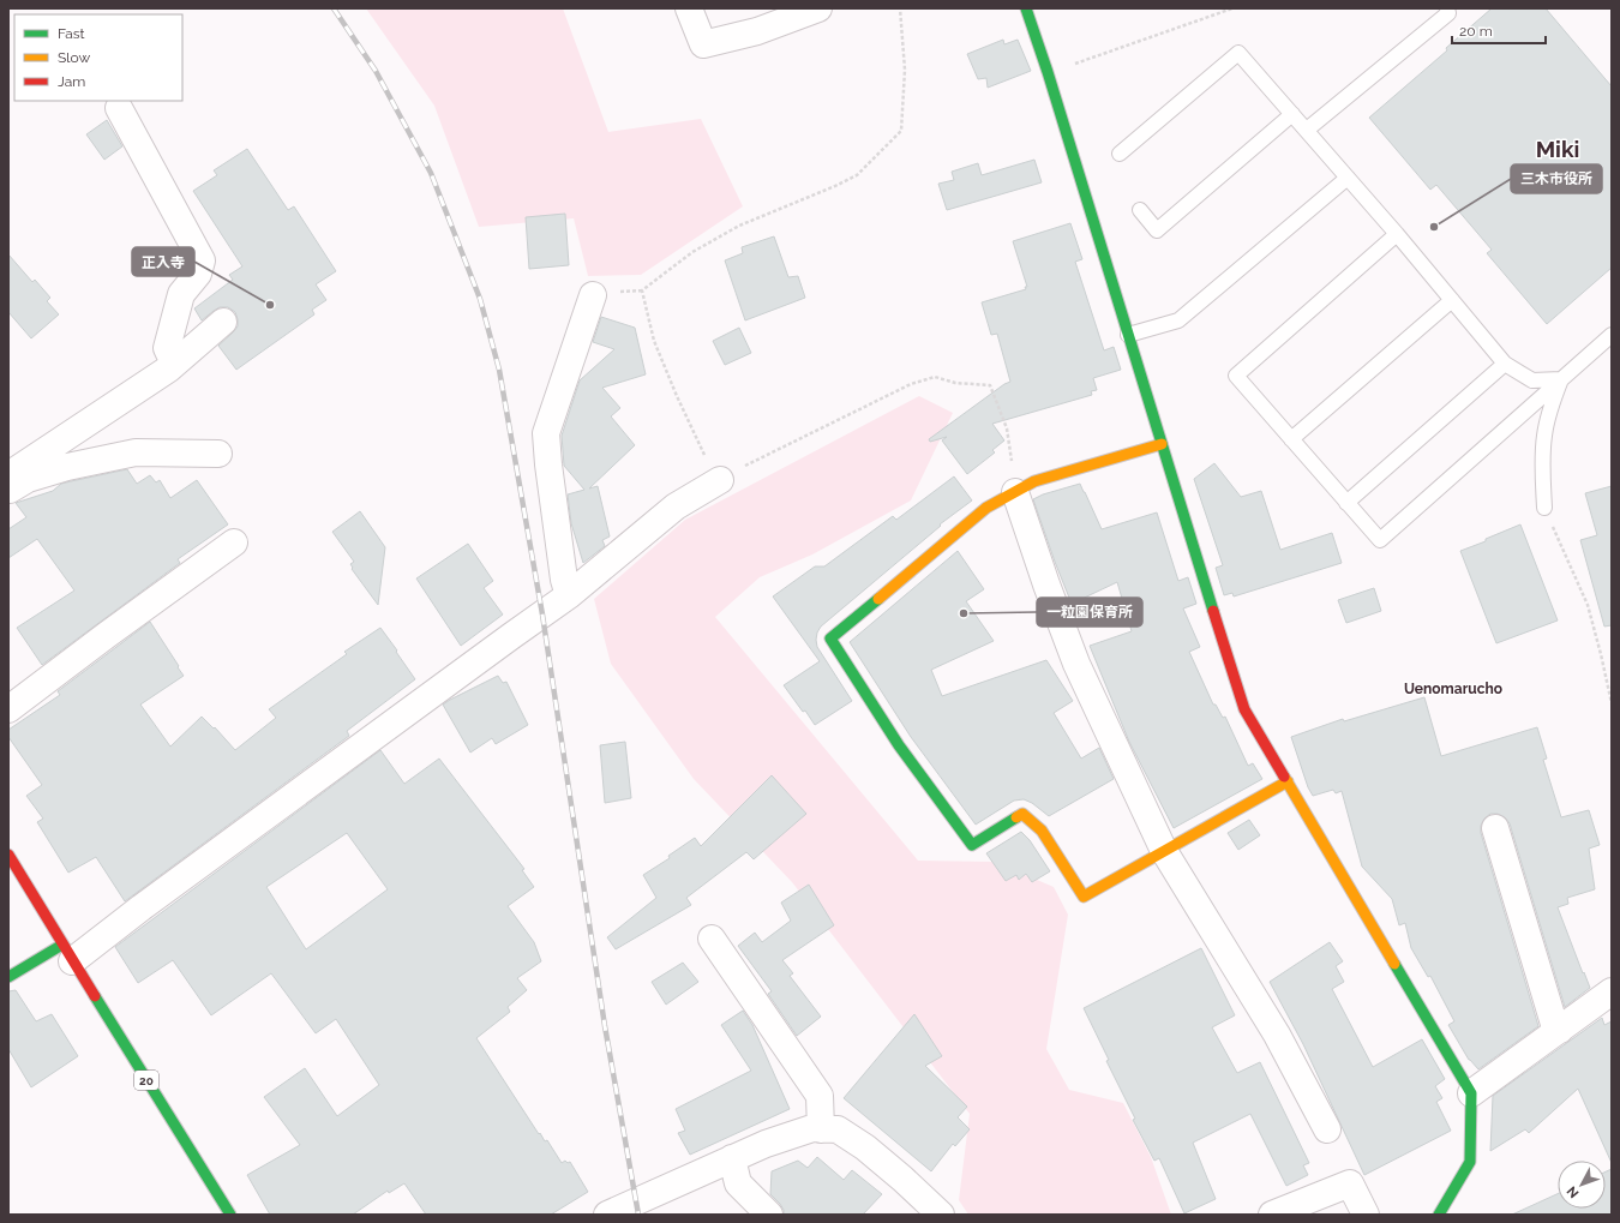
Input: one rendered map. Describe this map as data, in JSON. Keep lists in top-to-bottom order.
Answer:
{
  "streets": {
    "street": ["20"]
  },
  "districts": ["Miki", "Uenomarucho"],
  "places": ["三木市役所", "正入寺", "一粒園保育所"],
  "legend": ["Fast", "Slow", "Jam"],
  "scale_bar": "20 m",
  "north": "bottom left"
}
